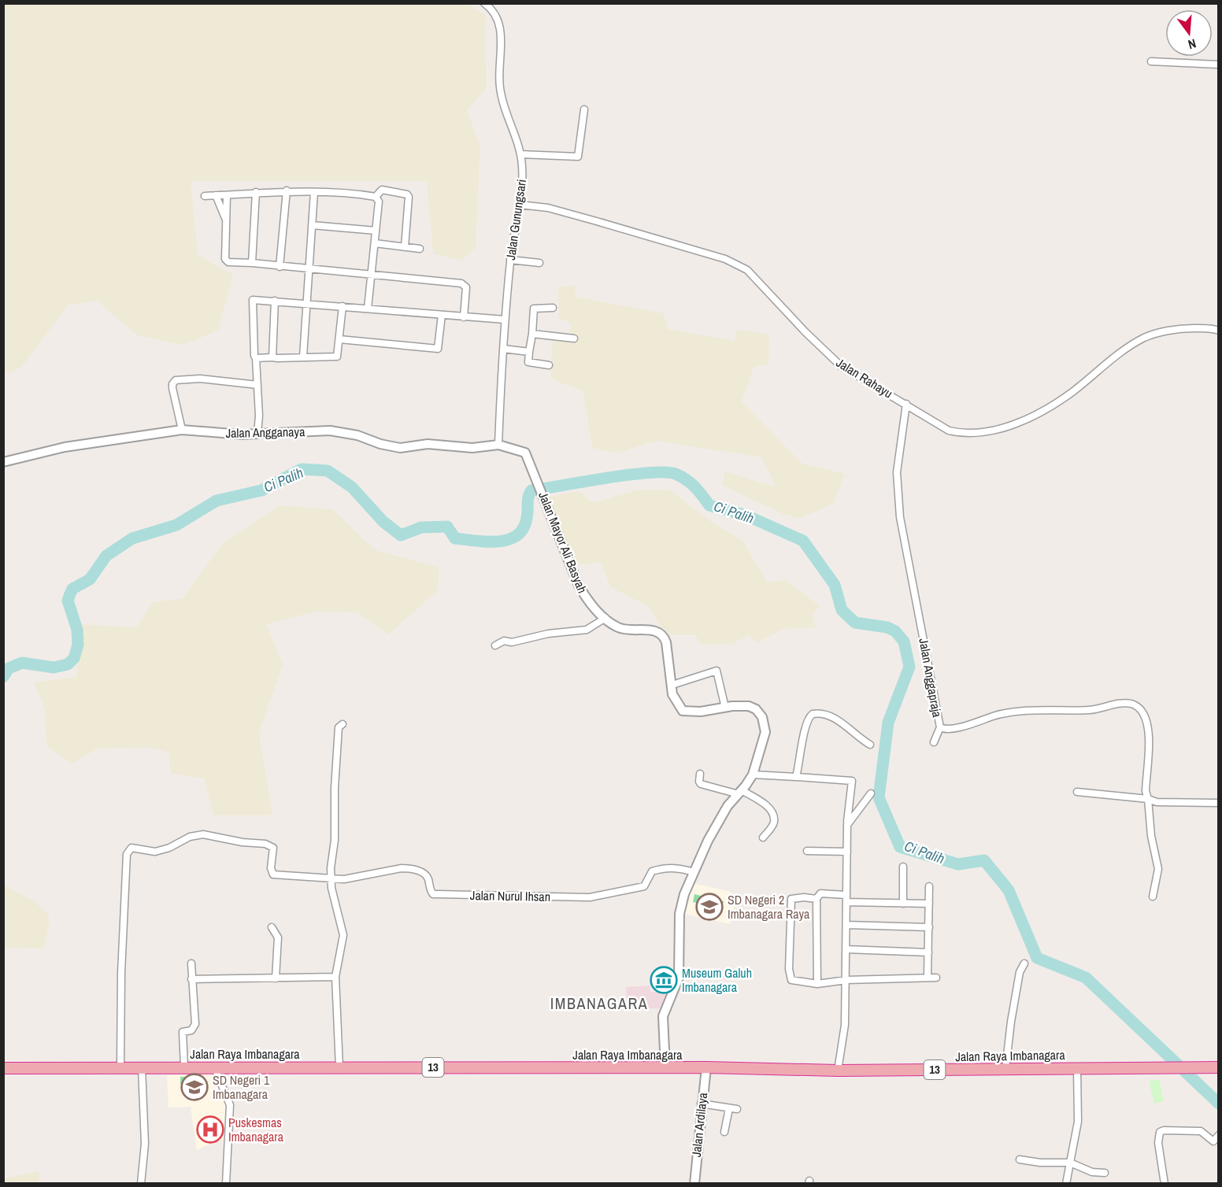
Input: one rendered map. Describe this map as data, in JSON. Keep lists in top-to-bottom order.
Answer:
{
  "streets": {
    "highway": ["Jalan Raya Imbanagara", "13"],
    "street": [
      "Jalan Gunungsari",
      "Jalan Rahayu",
      "Jalan Angganaya",
      "Jalan Mayor Ali Basyah",
      "Jalan Anggapraja",
      "Jalan Nurul Ihsan",
      "Jalan Ardilaya"
    ]
  },
  "crossings": [
    ["Jalan Gunungsari", "Jalan Rahayu"],
    ["Jalan Gunungsari", "Jalan Angganaya"],
    ["Jalan Gunungsari", "Jalan Mayor Ali Basyah"],
    ["Jalan Rahayu", "Jalan Anggapraja"],
    ["Jalan Angganaya", "Jalan Mayor Ali Basyah"],
    ["Jalan Mayor Ali Basyah", "Jalan Nurul Ihsan"],
    ["Jalan Mayor Ali Basyah", "Jalan Raya Imbanagara"],
    ["Jalan Raya Imbanagara", "Jalan Ardilaya"]
  ],
  "districts": ["IMBANAGARA"],
  "water": ["Ci Palih"],
  "places": {
    "school or university": ["SD Negeri 2 Imbanagara Raya", "SD Negeri 1 Imbanagara"],
    "museum": ["Museum Galuh Imbanagara"],
    "hospital": ["Puskesmas Imbanagara"]
  },
  "north": "bottom"
}
